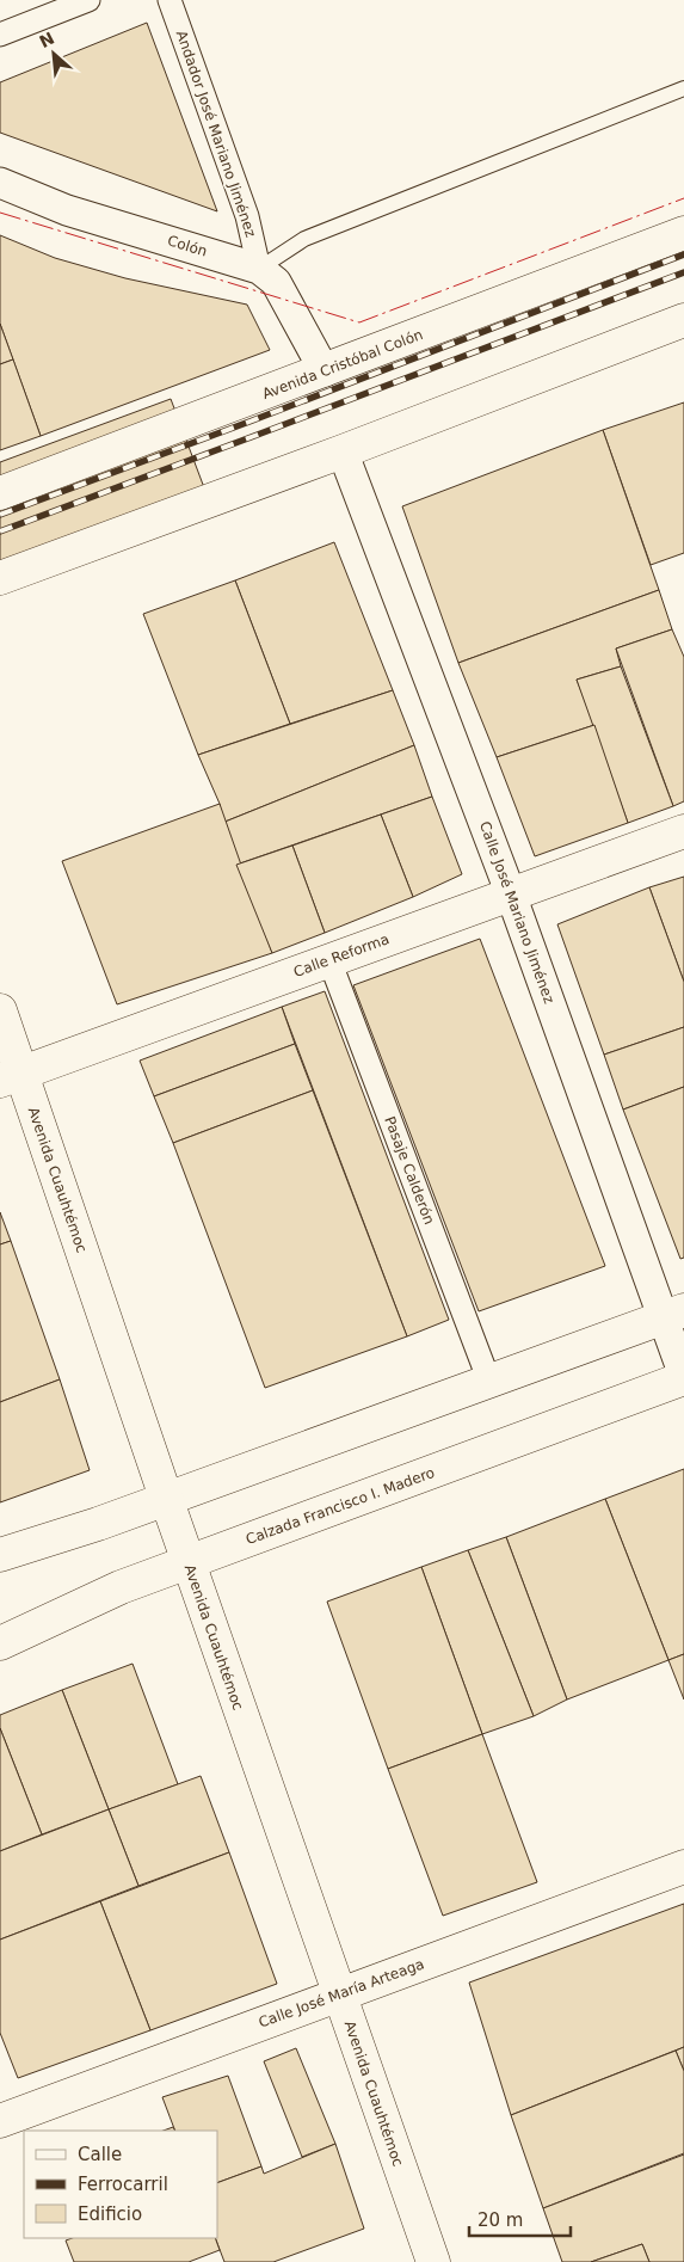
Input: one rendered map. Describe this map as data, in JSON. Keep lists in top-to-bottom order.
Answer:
{
  "streets": {
    "main road": [
      "Avenida Cristóbal Colón",
      "Calle Reforma",
      "Avenida Cuauhtémoc",
      "Calzada Francisco I. Madero",
      "Calle José María Arteaga"
    ],
    "street": [
      "Andador José Mariano Jiménez",
      "Colón",
      "Calle José Mariano Jiménez",
      "Pasaje Calderón"
    ]
  },
  "crossings": [
    ["Andador José Mariano Jiménez", "Colón"],
    ["Colón", "Avenida Cristóbal Colón"],
    ["Calle José Mariano Jiménez", "Calle Reforma"],
    ["Calle José Mariano Jiménez", "Calzada Francisco I. Madero"],
    ["Calle Reforma", "Pasaje Calderón"],
    ["Calle Reforma", "Avenida Cuauhtémoc"],
    ["Avenida Cuauhtémoc", "Calzada Francisco I. Madero"],
    ["Avenida Cuauhtémoc", "Calle José María Arteaga"]
  ],
  "legend": ["Calle", "Ferrocarril", "Edificio"],
  "scale_bar": "20 m",
  "north": "top left"
}
